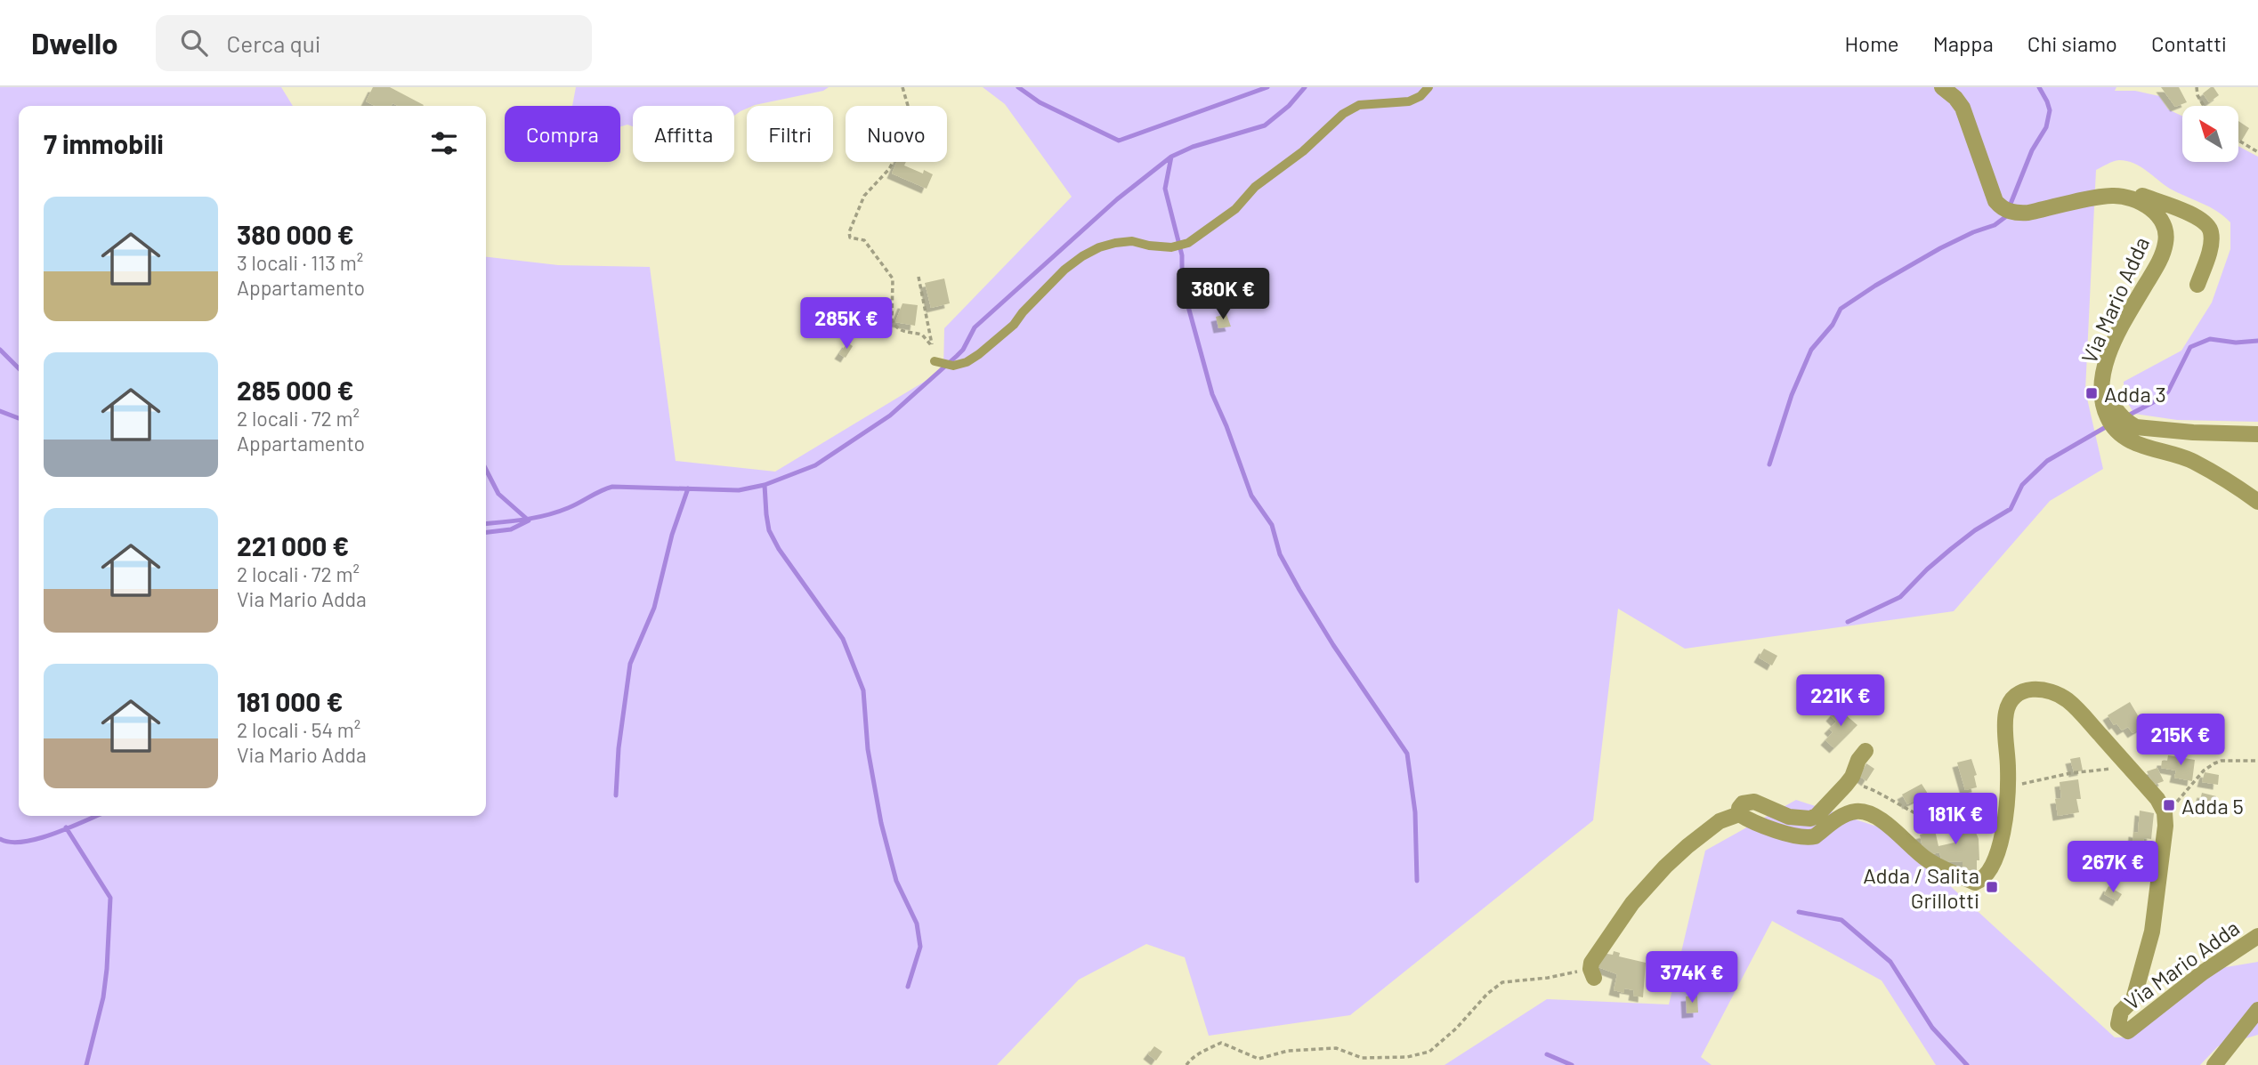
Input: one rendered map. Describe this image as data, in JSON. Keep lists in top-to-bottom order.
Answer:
{
  "streets": {
    "street": ["Via Mario Adda"]
  },
  "places": {
    "transit": ["Adda 3", "Adda 5", "Adda / Salita Grillotti"]
  },
  "north": "top left",
  "page": {
    "header": "Dwello",
    "search": "Cerca qui",
    "nav": [
      "Home",
      "Mappa",
      "Chi siamo",
      "Contatti"
    ],
    "chip": [
      "Compra",
      "Affitta",
      "Filtri",
      "Nuovo"
    ],
    "heading": "7 immobili",
    "list": [
      {
        "name": "380 000 €",
        "note": "3 locali · 113 m² · Appartamento"
      },
      {
        "name": "285 000 €",
        "note": "2 locali · 72 m² · Appartamento"
      },
      {
        "name": "221 000 €",
        "note": "2 locali · 72 m² · Via Mario Adda"
      },
      {
        "name": "181 000 €",
        "note": "2 locali · 54 m² · Via Mario Adda"
      }
    ],
    "price": [
      "380K €",
      "285K €",
      "221K €",
      "215K €",
      "181K €",
      "267K €",
      "374K €"
    ]
  }
}
